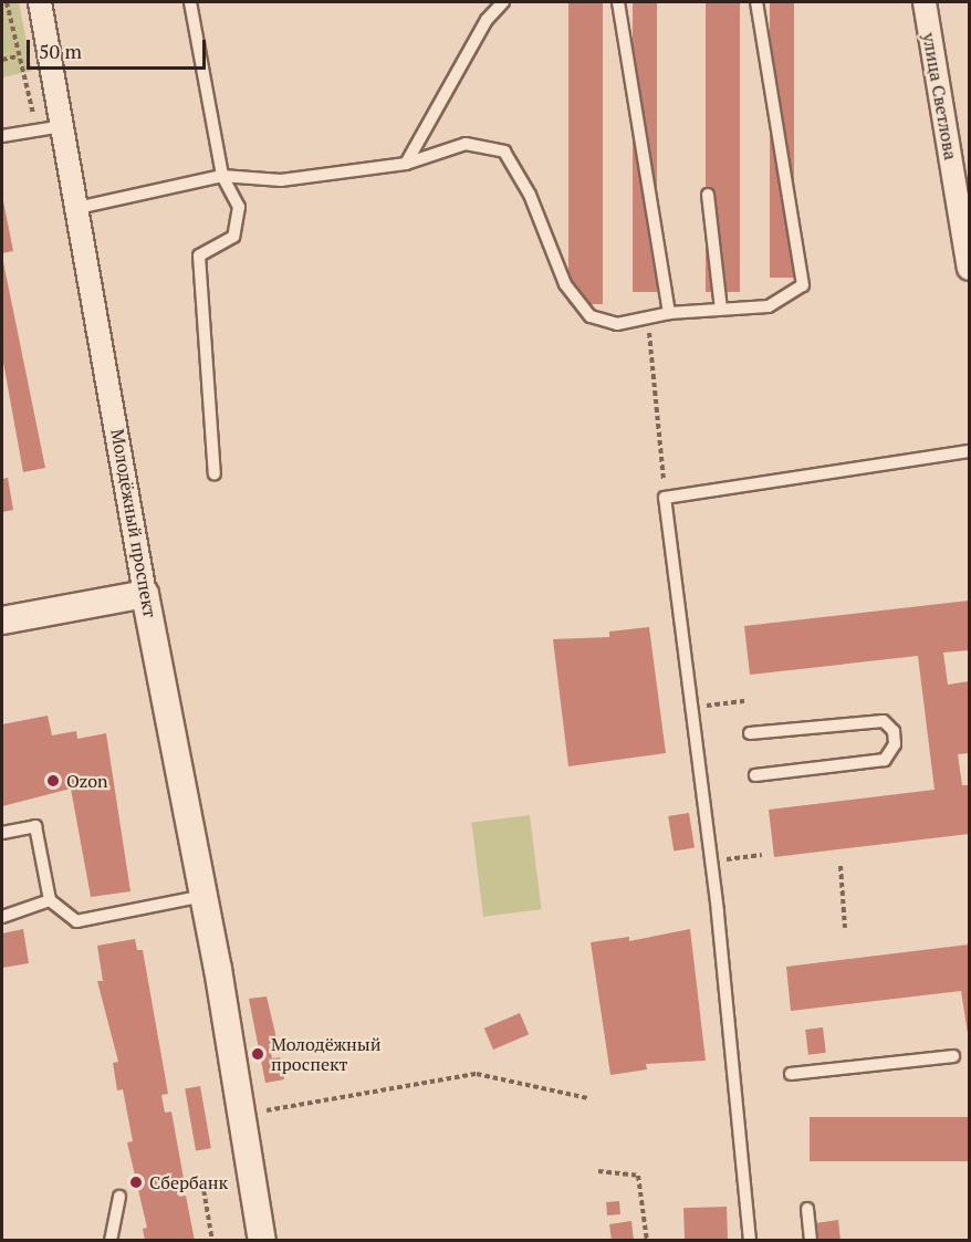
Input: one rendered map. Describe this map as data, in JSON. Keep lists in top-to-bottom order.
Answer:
{
  "streets": {
    "street": ["улица Светлова", "Молодёжный проспект"]
  },
  "places": ["Ozon", "Молодёжный проспект", "Сбербанк"],
  "scale_bar": "50 m"
}
